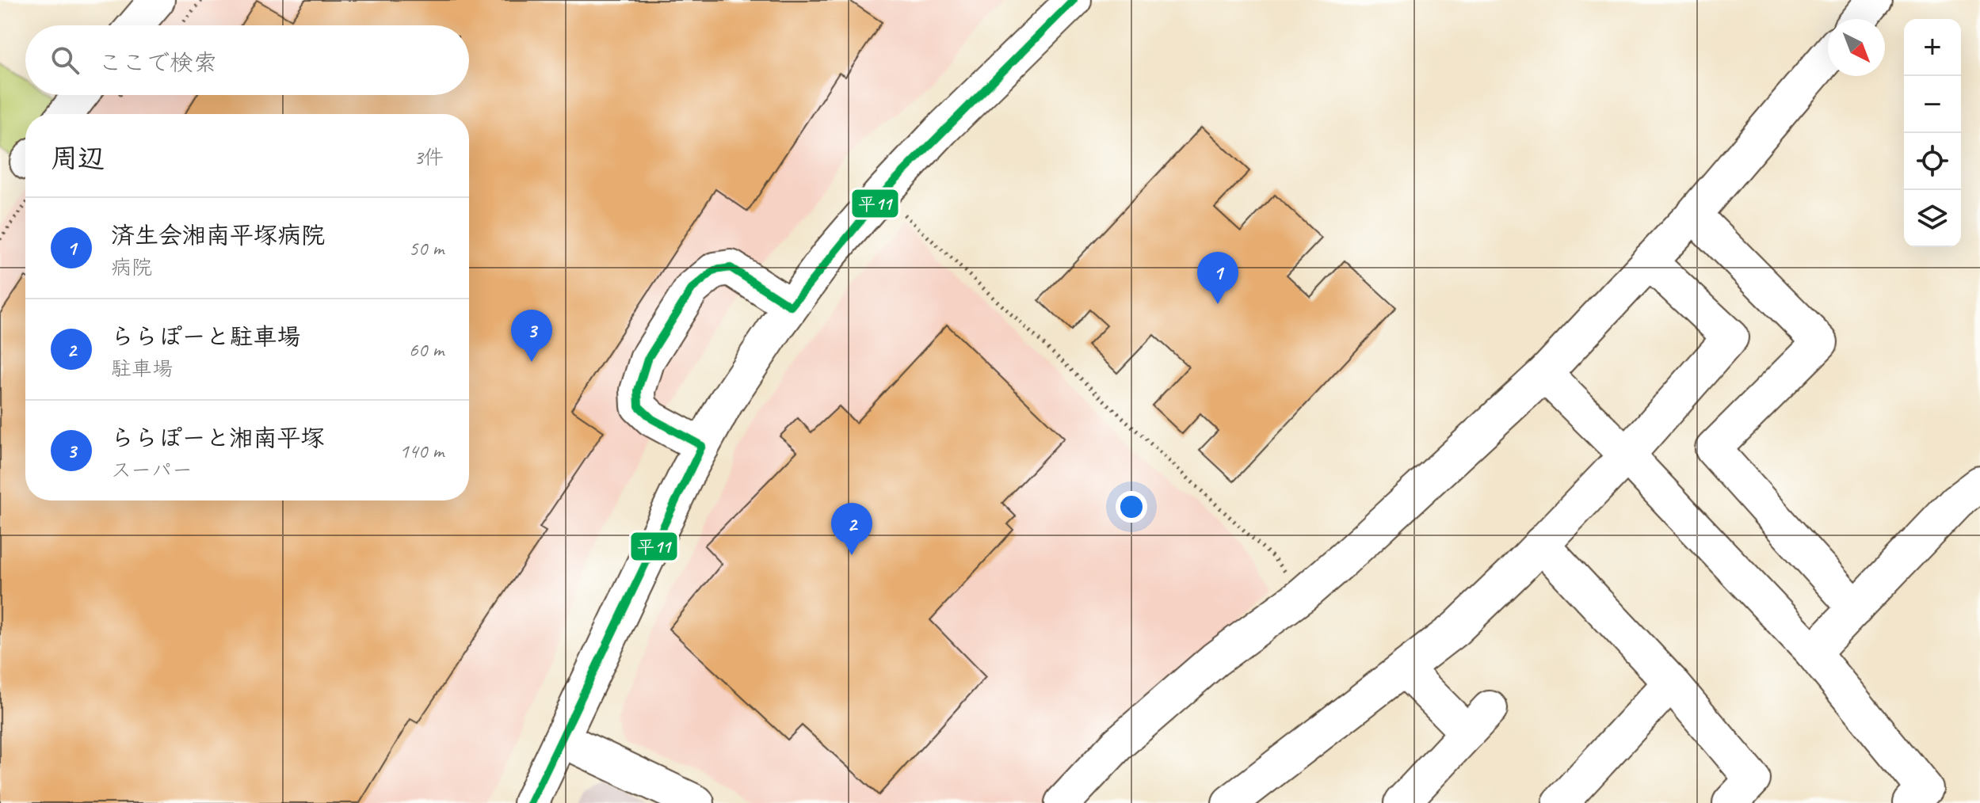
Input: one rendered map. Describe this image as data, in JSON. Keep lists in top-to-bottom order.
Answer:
{
  "lines": ["transit line 平11"],
  "north": "bottom right",
  "page": {
    "map_buttons": ["+", "−"],
    "search": "ここで検索",
    "heading": ["周辺", "3件"],
    "list": [
      {
        "mark": "1",
        "name": "済生会湘南平塚病院",
        "note": "病院",
        "value": "50 m"
      },
      {
        "mark": "2",
        "name": "ららぽーと駐車場",
        "note": "駐車場",
        "value": "60 m"
      },
      {
        "mark": "3",
        "name": "ららぽーと湘南平塚",
        "note": "スーパー",
        "value": "140 m"
      }
    ],
    "pins": ["1", "3", "2"]
  }
}
